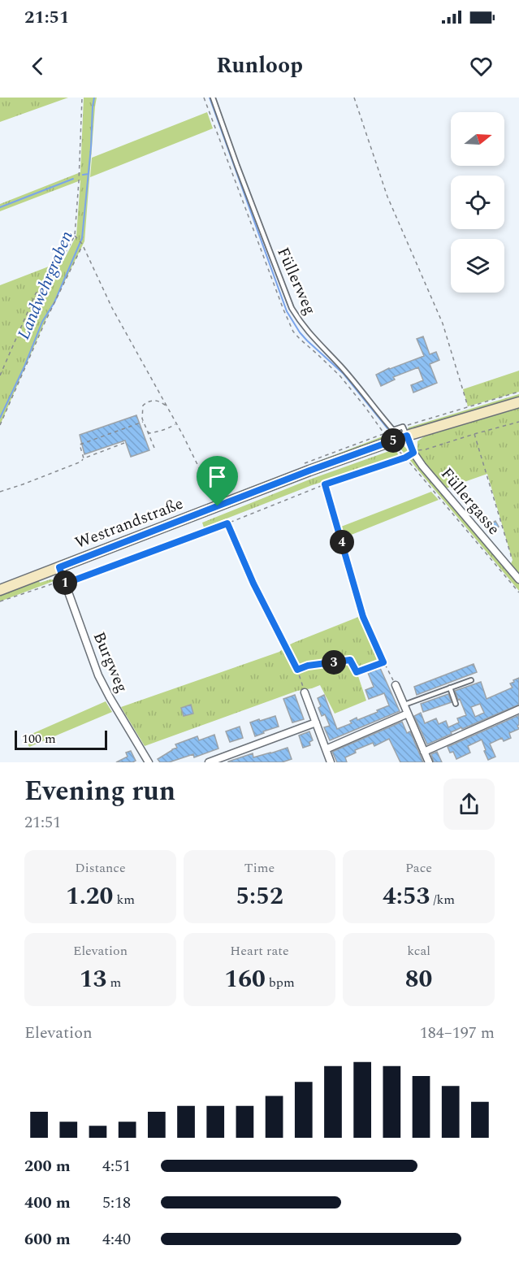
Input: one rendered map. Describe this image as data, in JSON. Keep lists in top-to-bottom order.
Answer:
{
  "streets": {
    "main road": ["Westrandstraße"],
    "street": ["Füllergasse", "Burgweg"],
    "lane": ["Füllerweg"]
  },
  "crossings": [
    ["Füllerweg", "Füllergasse"],
    ["Füllerweg", "Westrandstraße"],
    ["Füllergasse", "Westrandstraße"],
    ["Westrandstraße", "Burgweg"]
  ],
  "water": ["Landwehrgraben"],
  "scale_bar": "100 m",
  "north": "right",
  "page": {
    "status": "21:51",
    "header": "Runloop",
    "pins": [
      "5",
      "4",
      "1",
      "3"
    ],
    "scale": "100 m",
    "heading": ["Evening run", "21:51"],
    "stats": [
      ["Distance", "1.20 km"],
      ["Time", "5:52"],
      ["Pace", "4:53 /km"],
      ["Elevation", "13 m"],
      ["Heart rate", "160 bpm"],
      ["kcal", "80"]
    ],
    "chart": ["Elevation", "184–197 m"],
    "list": [
      {
        "name": "200 m",
        "note": "4:51"
      },
      {
        "name": "400 m",
        "note": "5:18"
      },
      {
        "name": "600 m",
        "note": "4:40"
      }
    ]
  }
}
